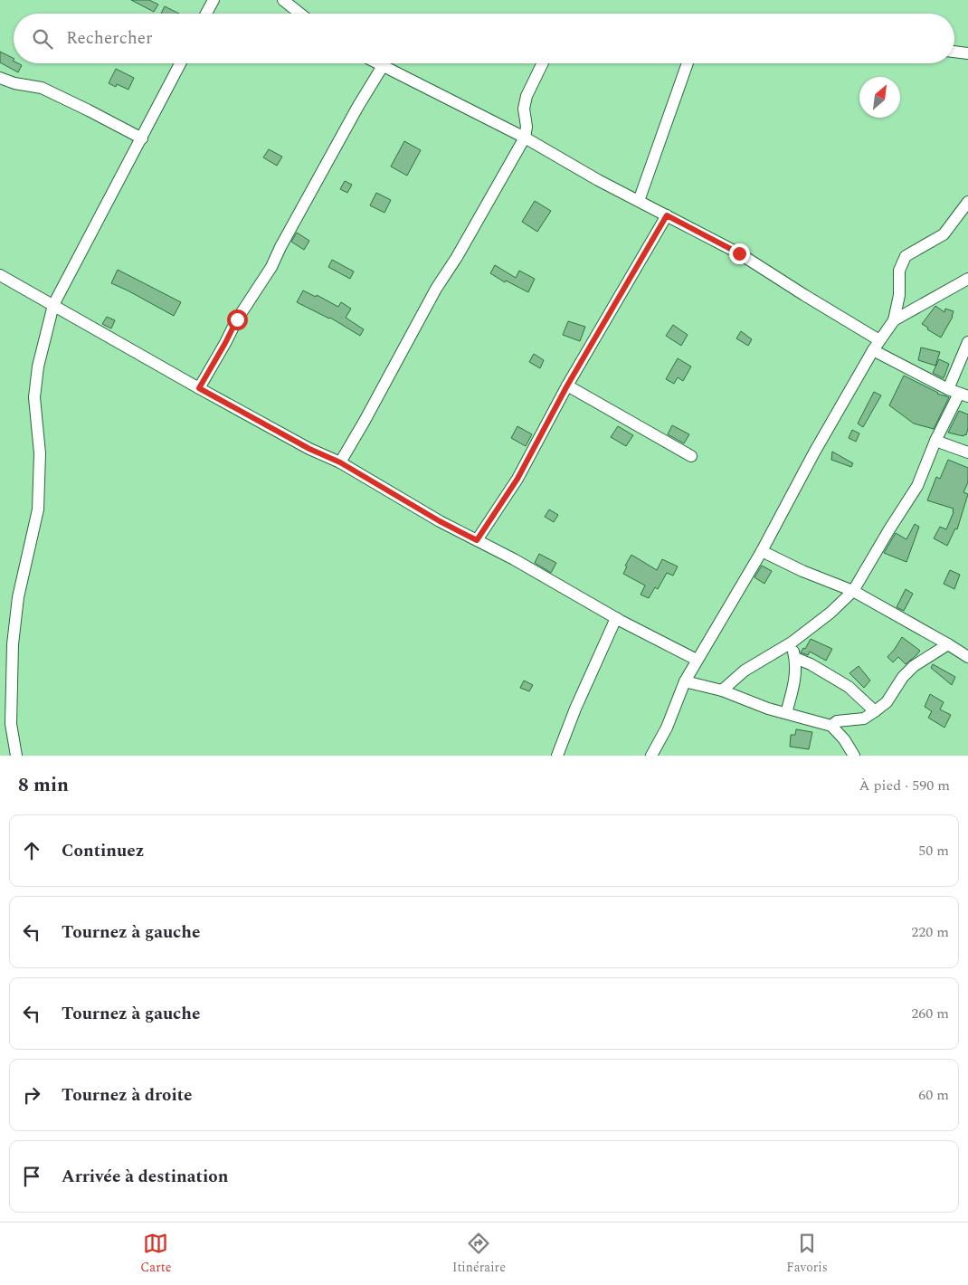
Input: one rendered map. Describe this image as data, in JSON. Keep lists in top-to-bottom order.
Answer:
{
  "north": "top right",
  "page": {
    "search": "Rechercher",
    "heading": ["8 min", "À pied · 590 m"],
    "list": [
      ["Continuez", "50 m"],
      ["Tournez à gauche", "220 m"],
      ["Tournez à gauche", "260 m"],
      ["Tournez à droite", "60 m"],
      "Arrivée à destination"
    ],
    "nav": ["Carte", "Itinéraire", "Favoris"]
  }
}
